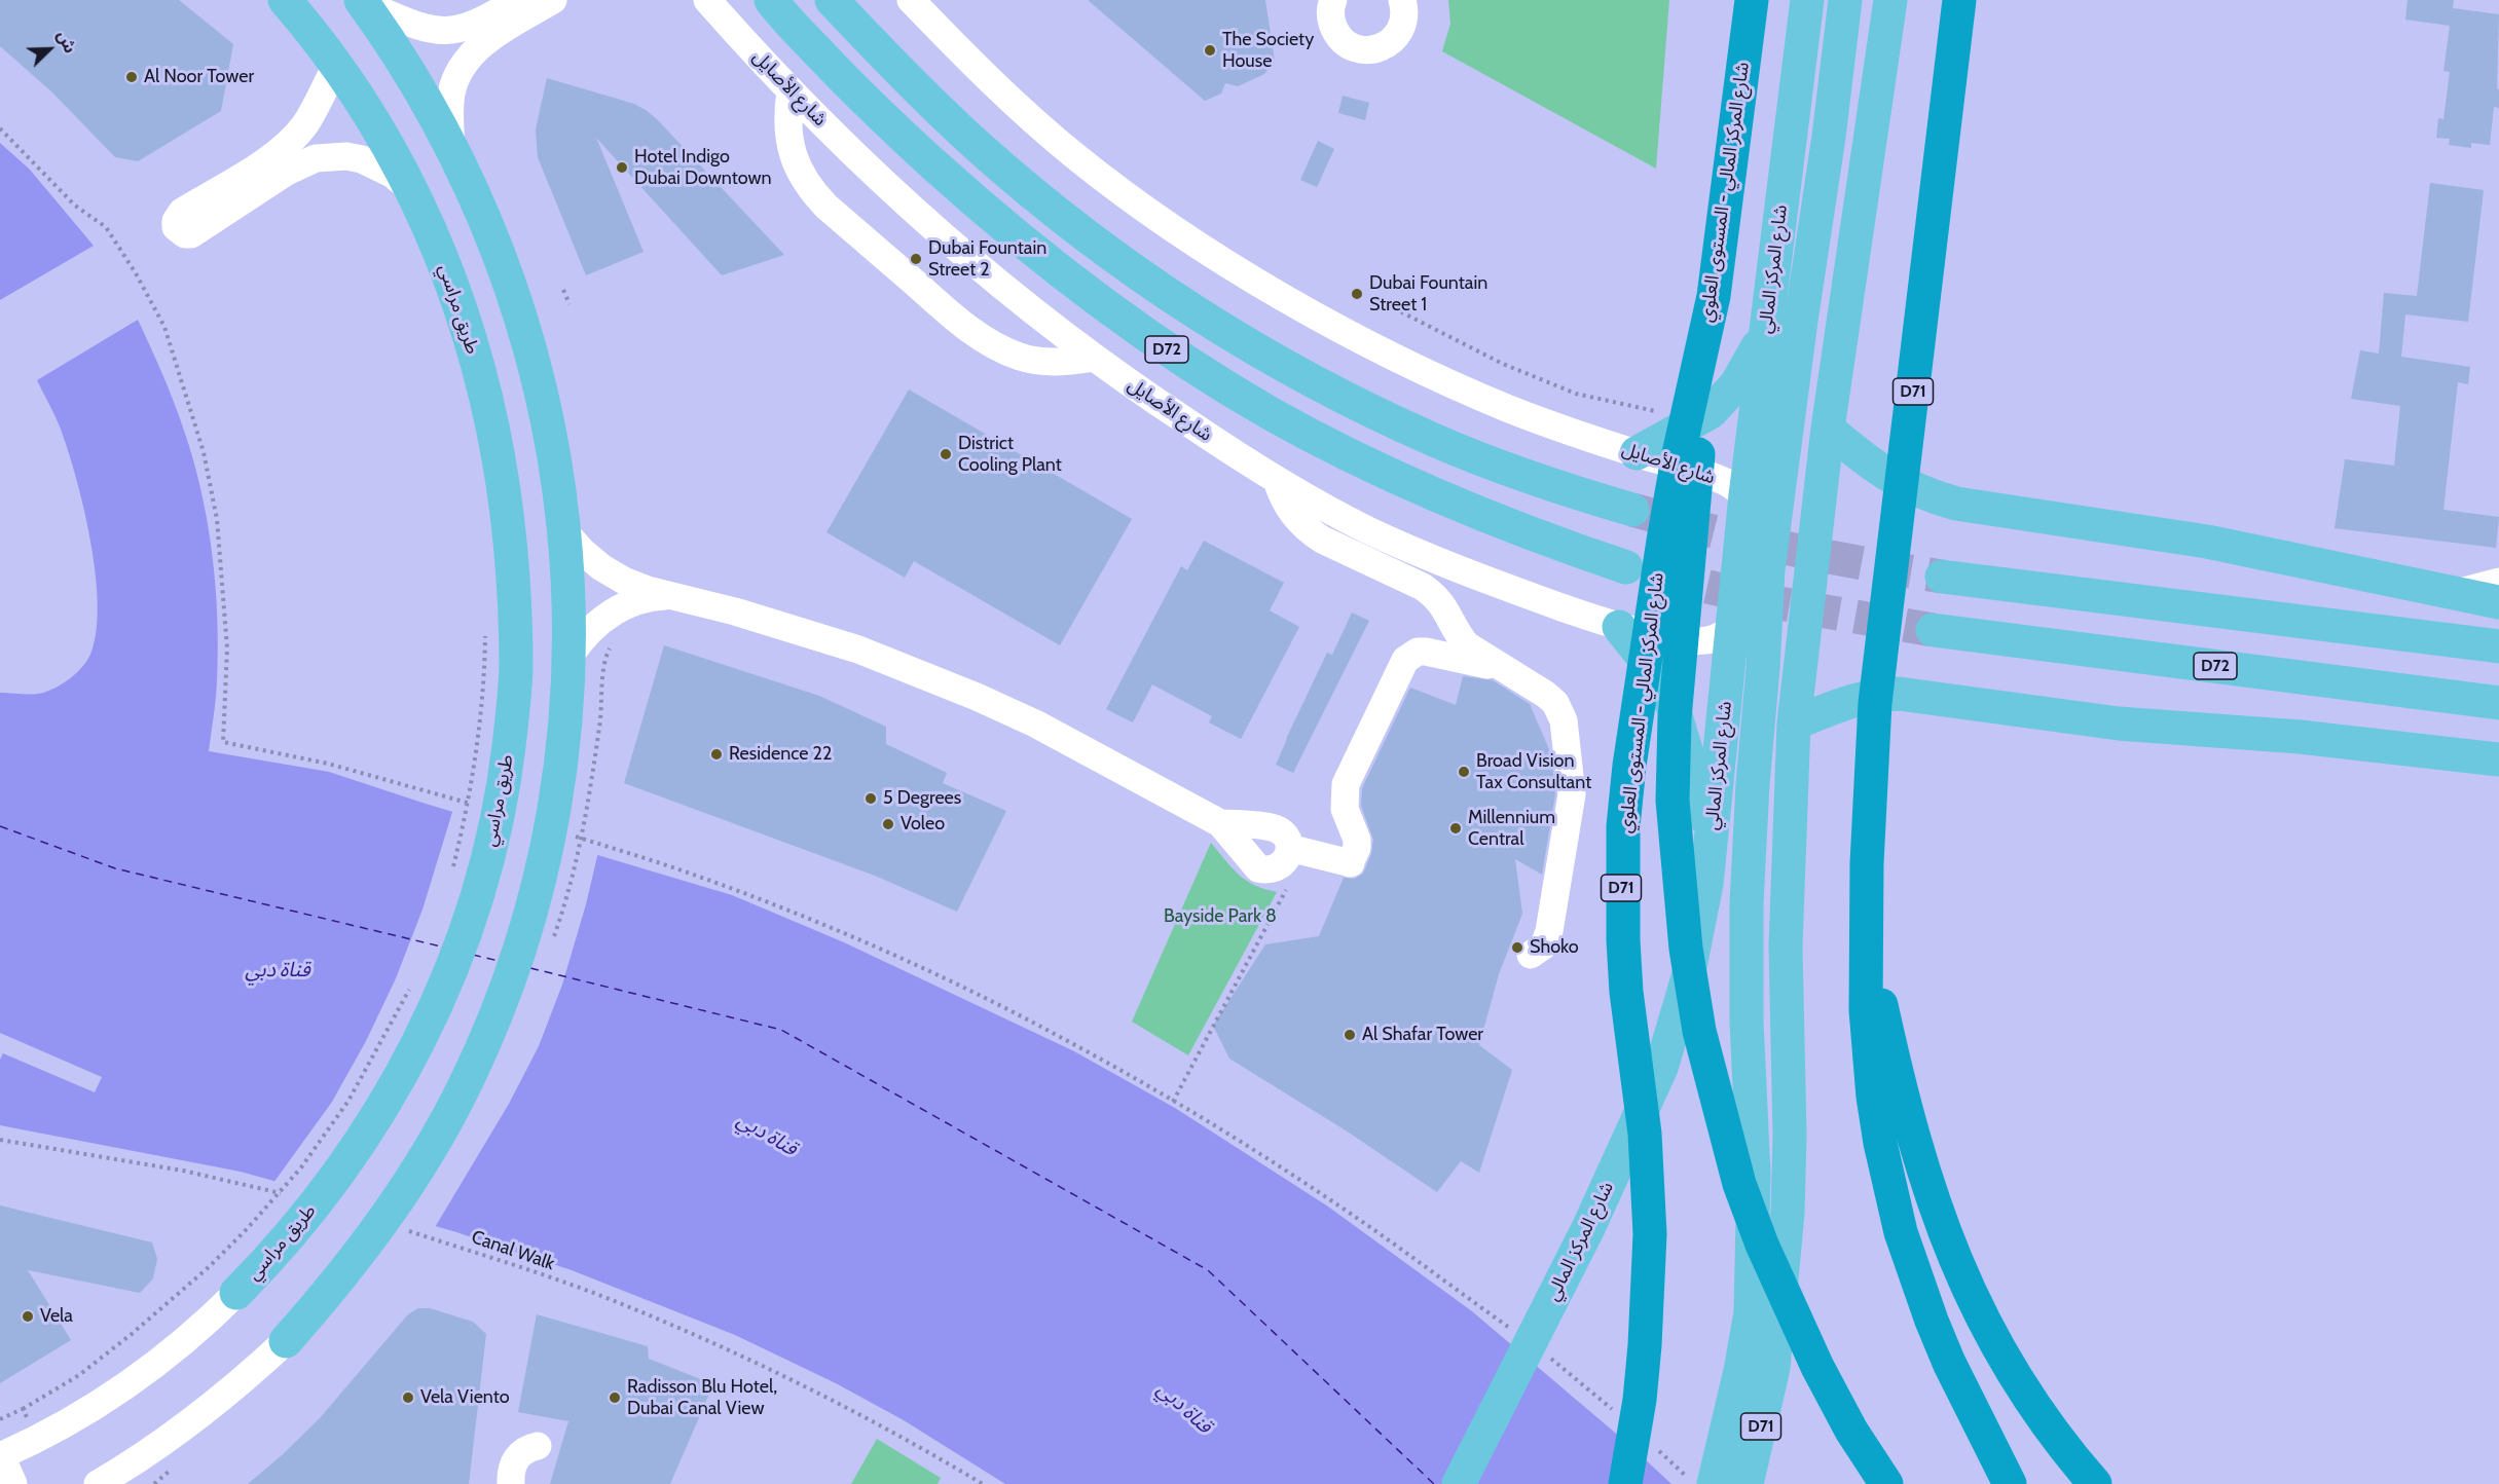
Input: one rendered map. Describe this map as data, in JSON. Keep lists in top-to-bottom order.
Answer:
{
  "streets": {
    "highway": ["شارع المركز المالي - المستوى العلوي", "D71"],
    "main road": ["شارع المركز المالي", "طريق مراسي", "D72"],
    "street": ["شارع الأصايل"],
    "path": ["Canal Walk"]
  },
  "crossings": [
    ["شارع الأصايل", "شارع المركز المالي"]
  ],
  "water": ["قناة دبي"],
  "parks": ["Bayside Park 8"],
  "places": [
    "The Society House",
    "Al Noor Tower",
    "Hotel Indigo Dubai Downtown",
    "Dubai Fountain Street 2",
    "Dubai Fountain Street 1",
    "District Cooling Plant",
    "Residence 22",
    "Broad Vision Tax Consultant",
    "5 Degrees",
    "Voleo",
    "Millennium Central",
    "Shoko",
    "Al Shafar Tower",
    "Vela",
    "Vela Viento",
    "Radisson Blu Hotel, Dubai Canal View"
  ],
  "north": "top right"
}
